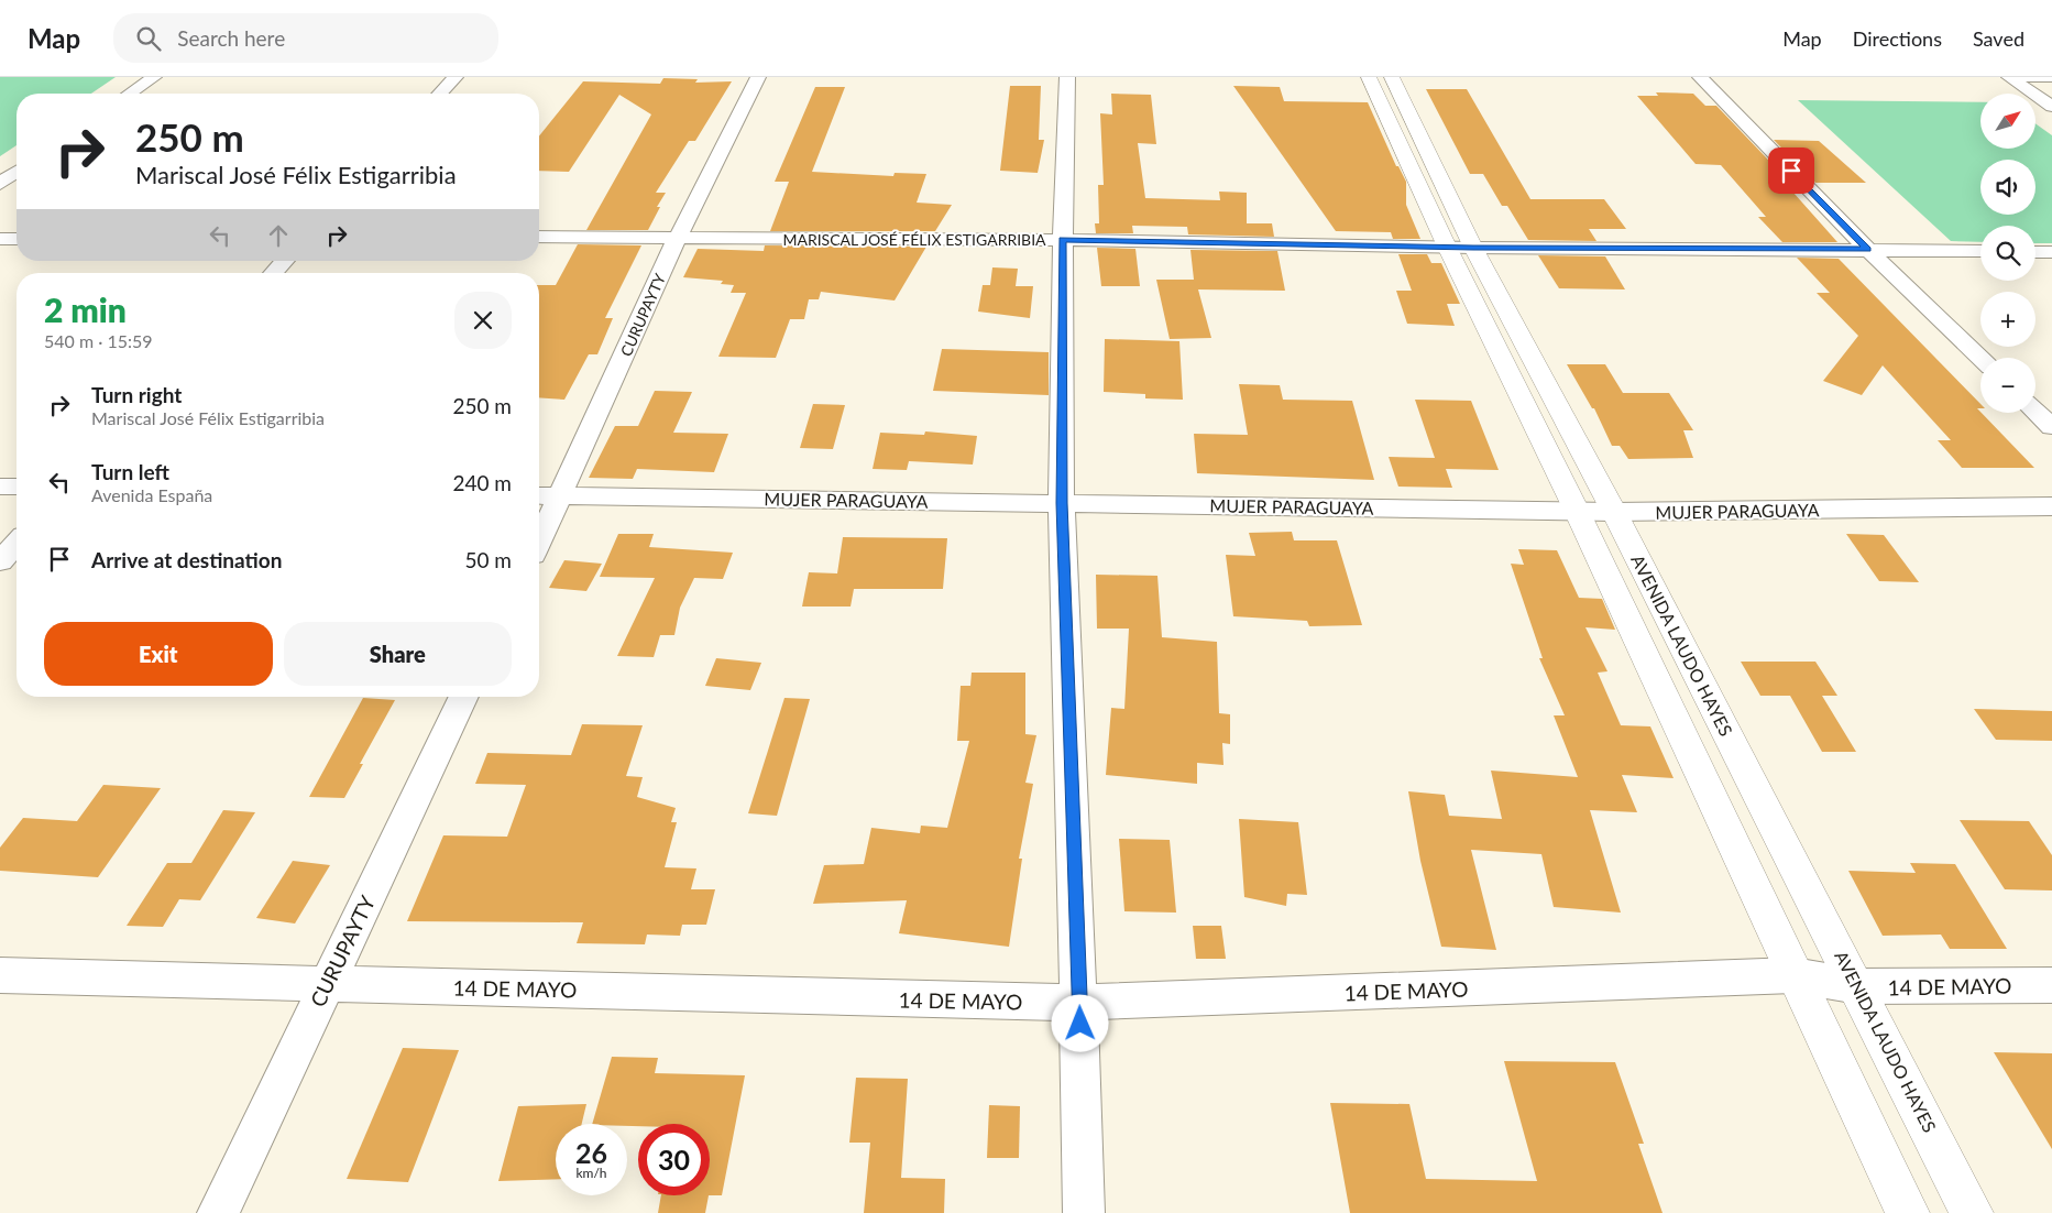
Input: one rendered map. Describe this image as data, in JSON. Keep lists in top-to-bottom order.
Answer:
{
  "streets": {
    "street": [
      "MARISCAL JOSÉ FÉLIX ESTIGARRIBIA",
      "CURUPAYTY",
      "MUJER PARAGUAYA",
      "AVENIDA LAUDO HAYES",
      "14 DE MAYO"
    ]
  },
  "crossings": [
    ["MARISCAL JOSÉ FÉLIX ESTIGARRIBIA", "CURUPAYTY"],
    ["MARISCAL JOSÉ FÉLIX ESTIGARRIBIA", "AVENIDA LAUDO HAYES"],
    ["CURUPAYTY", "MUJER PARAGUAYA"],
    ["CURUPAYTY", "14 DE MAYO"],
    ["MUJER PARAGUAYA", "AVENIDA LAUDO HAYES"],
    ["AVENIDA LAUDO HAYES", "14 DE MAYO"]
  ],
  "north": "top right",
  "page": {
    "header": "Map",
    "search": "Search here",
    "nav": ["Map", "Directions", "Saved"],
    "map_buttons": ["+", "−"],
    "turn": ["250 m", "Mariscal José Félix Estigarribia"],
    "heading": ["2 min", "540 m · 15:59"],
    "list": [
      {
        "name": "Turn right",
        "note": "Mariscal José Félix Estigarribia",
        "value": "250 m"
      },
      {
        "name": "Turn left",
        "note": "Avenida España",
        "value": "240 m"
      },
      {
        "name": "Arrive at destination",
        "value": "50 m"
      }
    ],
    "buttons": ["Exit", "Share"],
    "speed": "26 km/h",
    "limit": "30"
  }
}
